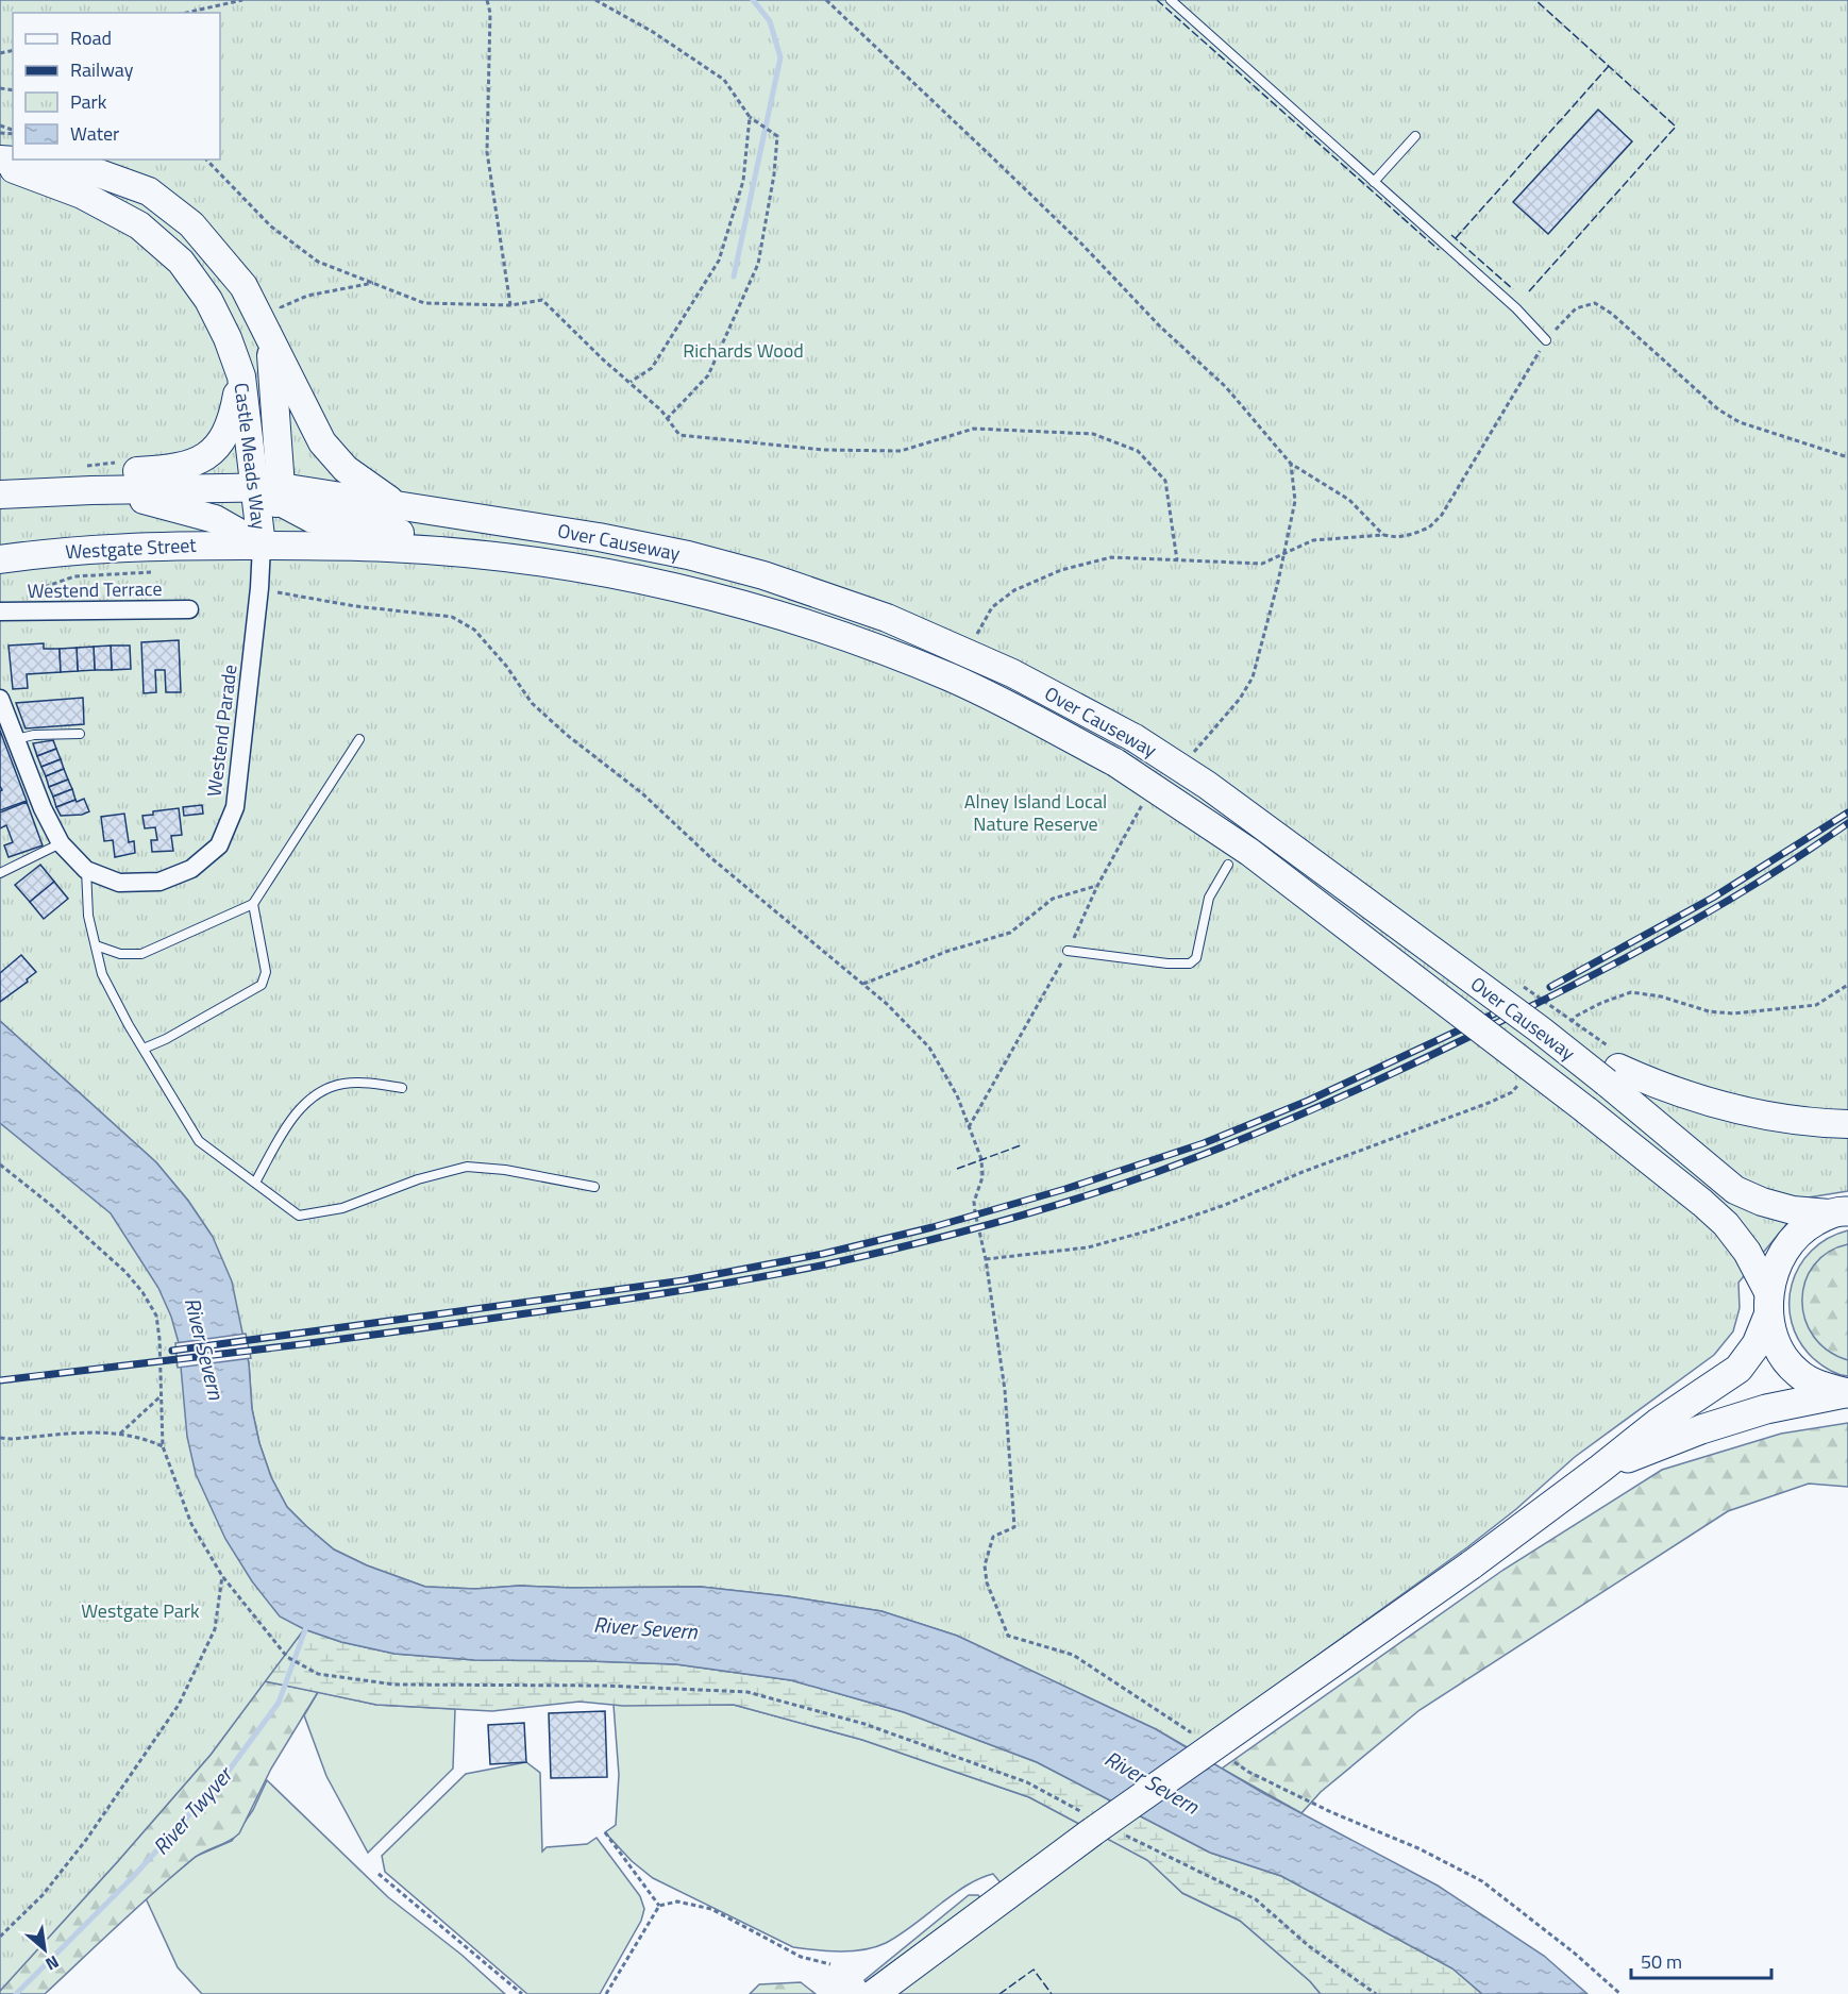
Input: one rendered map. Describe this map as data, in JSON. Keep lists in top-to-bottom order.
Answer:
{
  "streets": {
    "main road": ["Castle Meads Way", "Over Causeway", "Westgate Street"],
    "street": ["Westend Terrace", "Westend Parade"]
  },
  "crossings": [
    ["Castle Meads Way", "Over Causeway"],
    ["Castle Meads Way", "Westgate Street"],
    ["Castle Meads Way", "Westend Parade"],
    ["Over Causeway", "Westgate Street"],
    ["Over Causeway", "Westend Parade"],
    ["Westgate Street", "Westend Parade"]
  ],
  "water": ["River Severn", "River Twyver"],
  "parks": ["Richards Wood", "Alney Island Local Nature Reserve", "Westgate Park"],
  "legend": [
    "Road",
    "Railway",
    "Park",
    "Water"
  ],
  "scale_bar": "50 m",
  "north": "bottom right"
}
